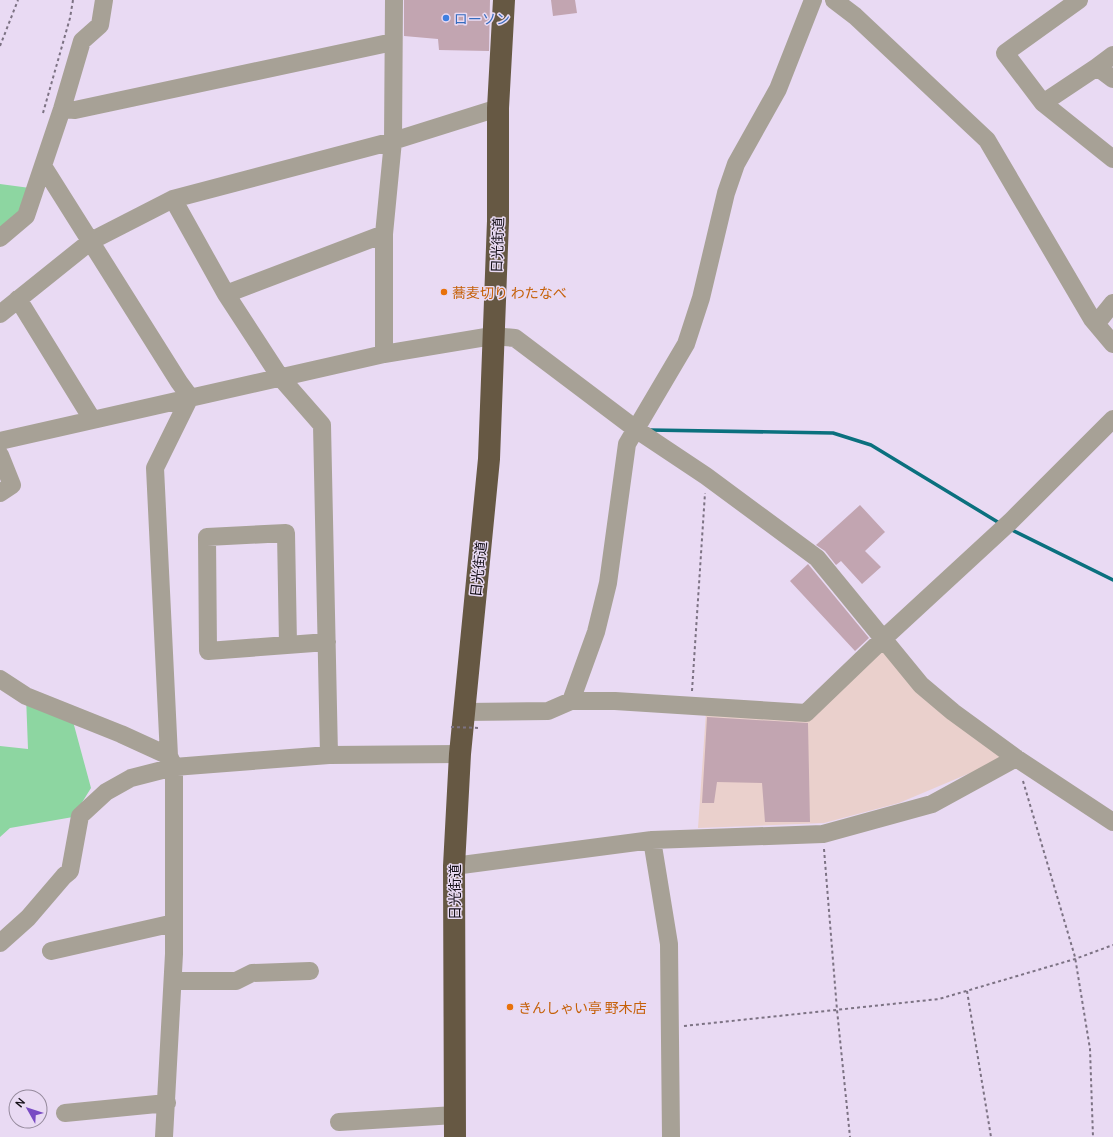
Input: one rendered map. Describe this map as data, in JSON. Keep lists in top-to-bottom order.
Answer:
{
  "streets": {
    "highway": ["日光街道"]
  },
  "places": ["ローソン", "蕎麦切り わたなべ", "きんしゃい亭 野木店"],
  "north": "top left"
}
